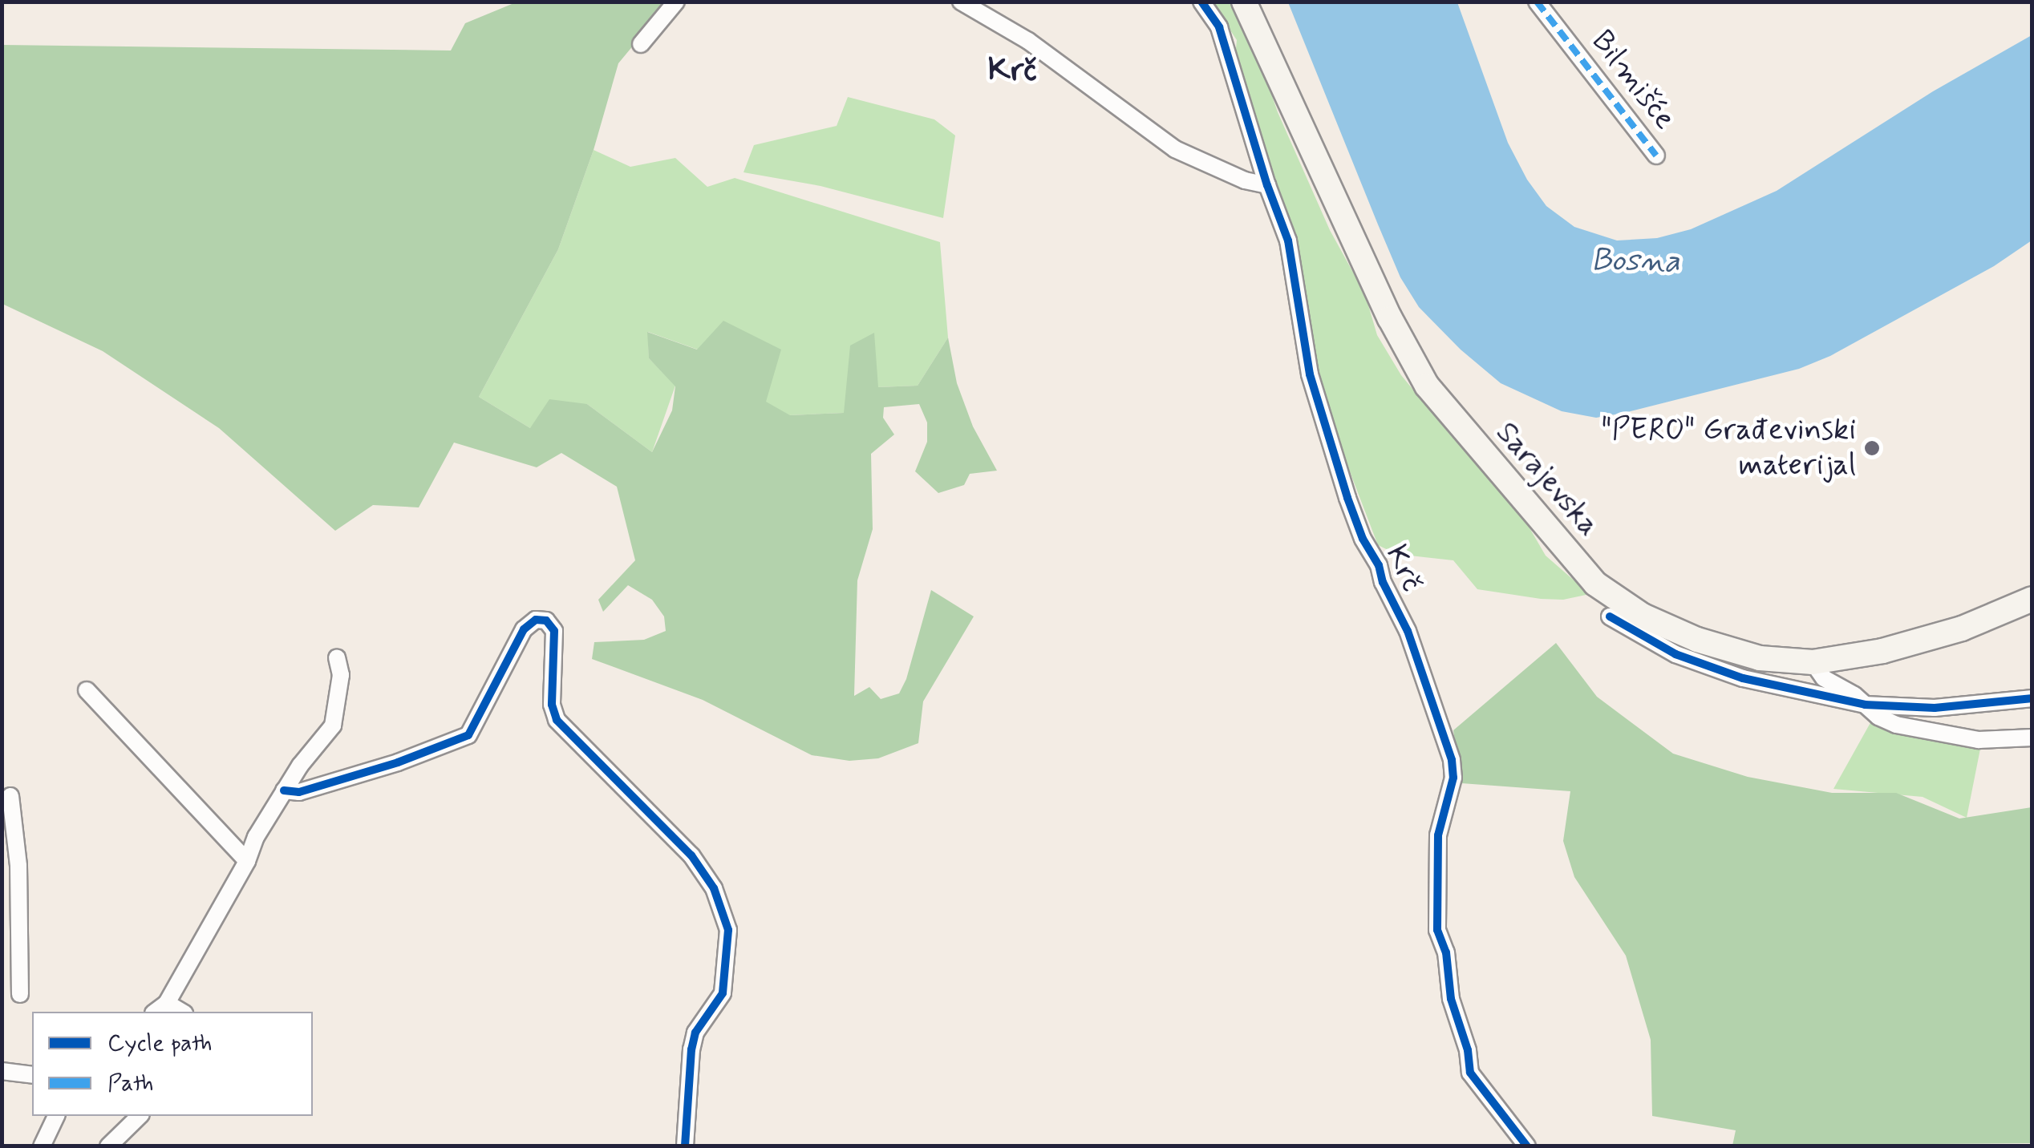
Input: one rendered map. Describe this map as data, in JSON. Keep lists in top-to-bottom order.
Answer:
{
  "streets": {
    "main road": ["Sarajevska"],
    "street": ["Bilmišće", "Krč"]
  },
  "districts": ["Krč"],
  "water": ["Bosna"],
  "places": ["\"PERO\" Građevinski materijal"],
  "legend": ["Cycle path", "Path"]
}
